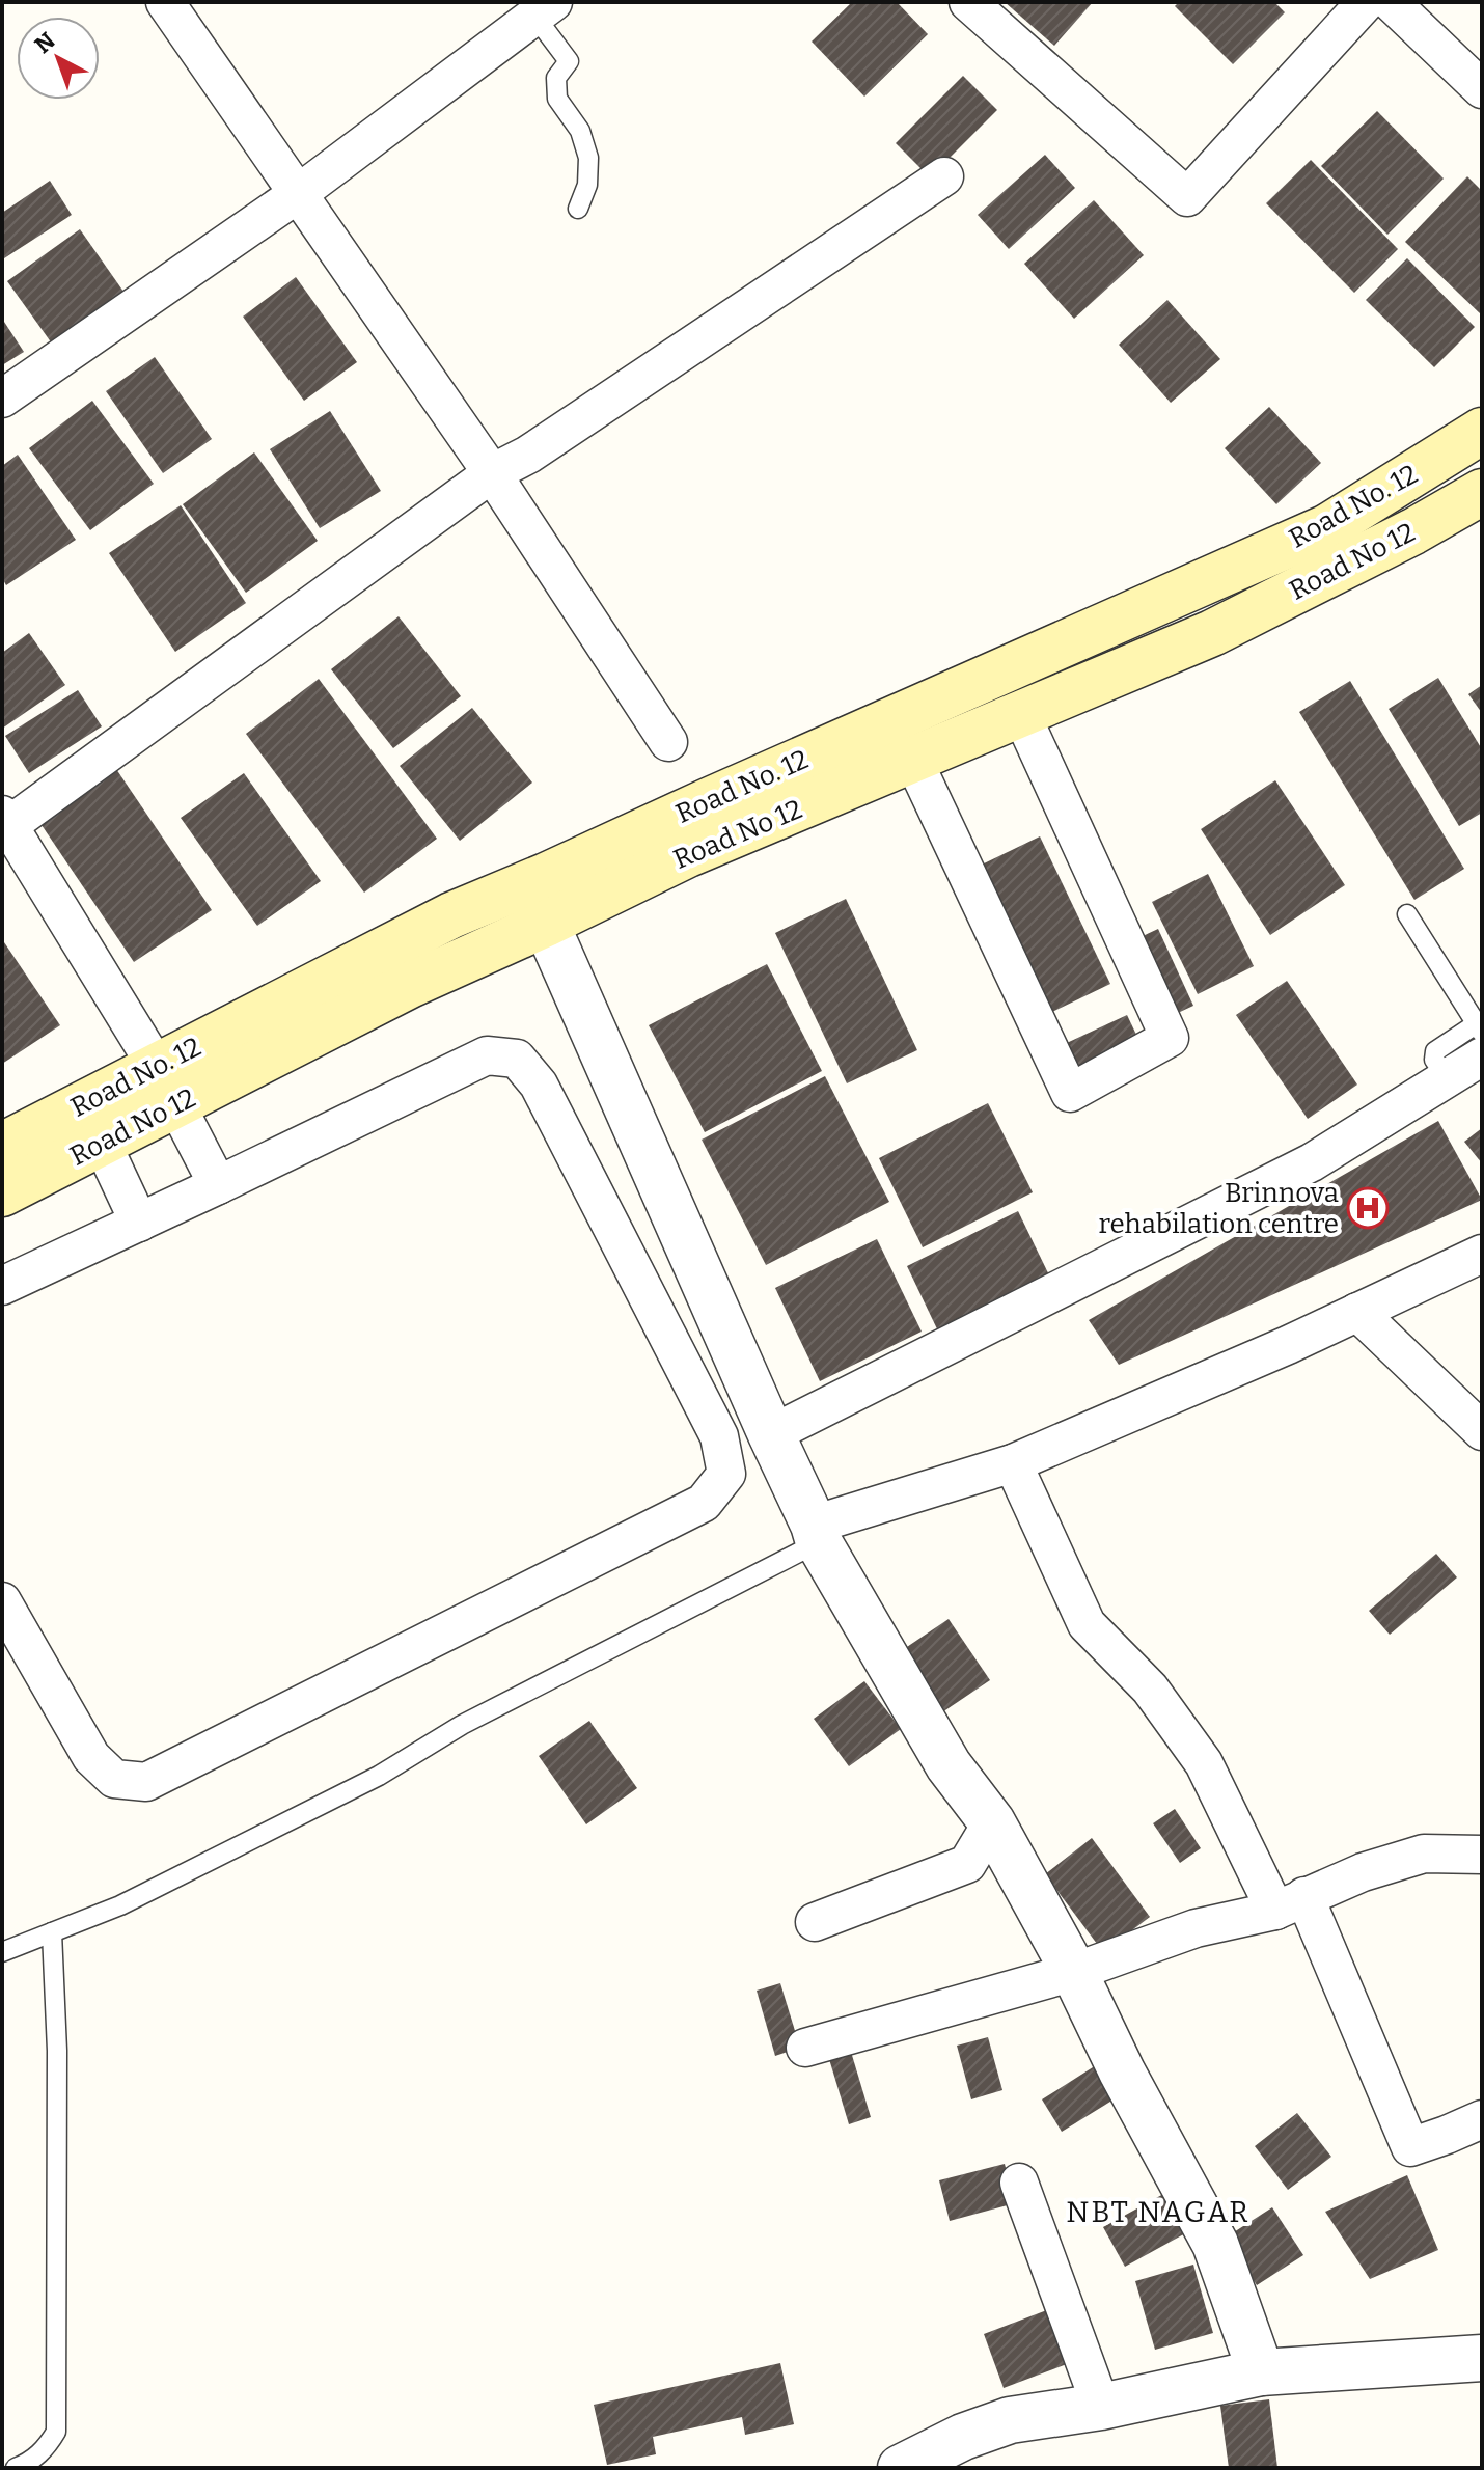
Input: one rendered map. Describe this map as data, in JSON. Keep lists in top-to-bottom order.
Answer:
{
  "streets": {
    "main road": ["Road No. 12", "Road No 12"]
  },
  "crossings": [
    ["Road No. 12", "Road No 12"]
  ],
  "districts": ["NBT NAGAR"],
  "places": {
    "hospital": ["Brinnova rehabilation centre"]
  },
  "north": "top left"
}
